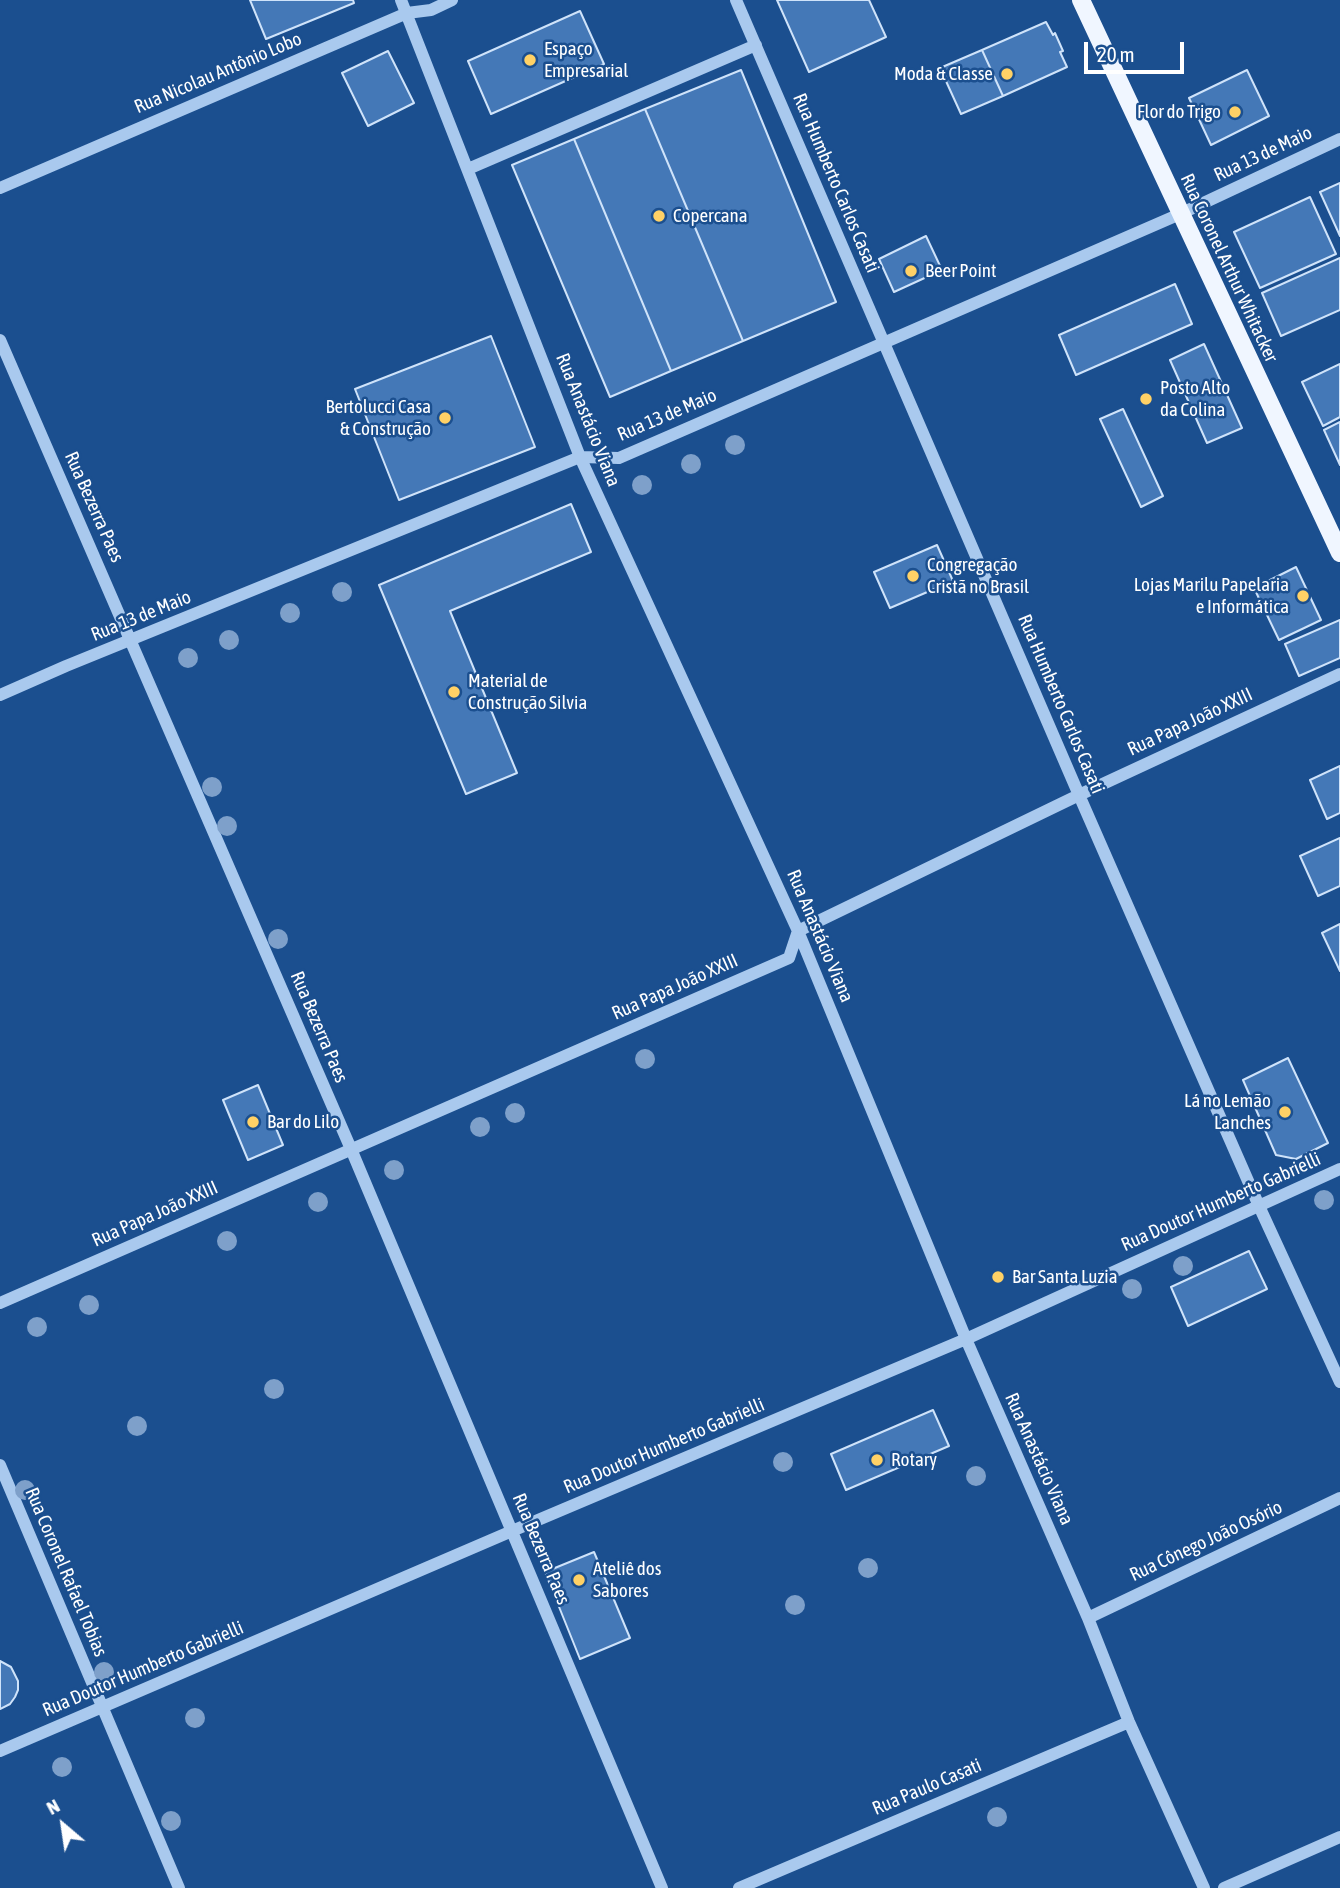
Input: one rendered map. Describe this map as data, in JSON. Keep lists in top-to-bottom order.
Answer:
{
  "streets": {
    "main road": ["Rua Coronel Arthur Whitacker"],
    "street": [
      "Rua Nicolau Antônio Lobo",
      "Rua 13 de Maio",
      "Rua Humberto Carlos Casati",
      "Rua Anastácio Viana",
      "Rua Bezerra Paes",
      "Rua Papa João XXIII",
      "Rua Doutor Humberto Gabrielli",
      "Rua Cônego João Osório",
      "Rua Coronel Rafael Tobias",
      "Rua Paulo Casati"
    ]
  },
  "crossings": [
    ["Rua Nicolau Antônio Lobo", "Rua Anastácio Viana"],
    ["Rua 13 de Maio", "Rua Humberto Carlos Casati"],
    ["Rua 13 de Maio", "Rua Coronel Arthur Whitacker"],
    ["Rua 13 de Maio", "Rua Anastácio Viana"],
    ["Rua 13 de Maio", "Rua Bezerra Paes"],
    ["Rua Humberto Carlos Casati", "Rua Papa João XXIII"],
    ["Rua Humberto Carlos Casati", "Rua Doutor Humberto Gabrielli"],
    ["Rua Anastácio Viana", "Rua Papa João XXIII"],
    ["Rua Anastácio Viana", "Rua Doutor Humberto Gabrielli"],
    ["Rua Anastácio Viana", "Rua Cônego João Osório"],
    ["Rua Anastácio Viana", "Rua Paulo Casati"],
    ["Rua Bezerra Paes", "Rua Papa João XXIII"],
    ["Rua Bezerra Paes", "Rua Doutor Humberto Gabrielli"],
    ["Rua Doutor Humberto Gabrielli", "Rua Coronel Rafael Tobias"]
  ],
  "places": [
    "Espaço Empresarial",
    "Moda & Classe",
    "Flor do Trigo",
    "Copercana",
    "Beer Point",
    "Posto Alto da Colina",
    "Bertolucci Casa & Construção",
    "Congregação Cristã no Brasil",
    "Lojas Marilu Papelaria e Informática",
    "Material de Construção Silvia",
    "Lá no Lemão Lanches",
    "Bar do Lilo",
    "Bar Santa Luzia",
    "Rotary",
    "Ateliê dos Sabores"
  ],
  "scale_bar": "20 m",
  "north": "top left"
}
